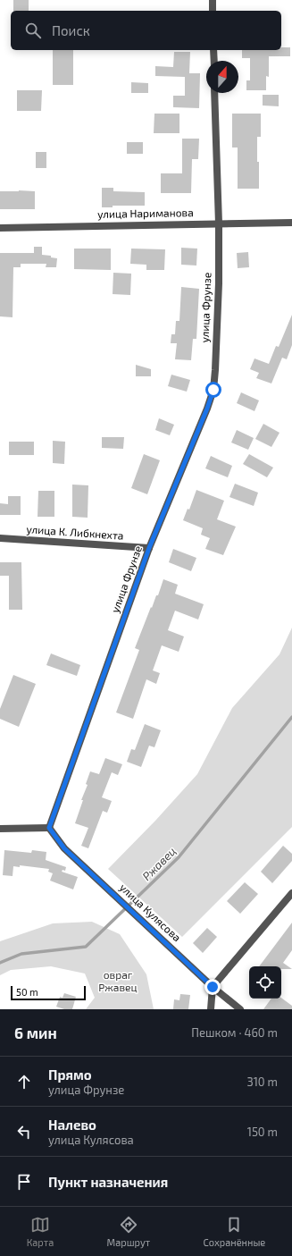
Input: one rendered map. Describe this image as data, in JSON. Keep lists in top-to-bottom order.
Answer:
{
  "streets": {
    "street": [
      "улица Нариманова",
      "улица Фрунзе",
      "улица К. Либкнехта",
      "улица Кулясова"
    ]
  },
  "crossings": [
    ["улица Нариманова", "улица Фрунзе"],
    ["улица Фрунзе", "улица К. Либкнехта"],
    ["улица Фрунзе", "улица Кулясова"]
  ],
  "water": ["Ржавец"],
  "parks": ["овраг Ржавец"],
  "scale_bar": "50 m",
  "north": "top",
  "page": {
    "search": "Поиск",
    "scale": "50 m",
    "heading": ["6 мин", "Пешком · 460 m"],
    "list": [
      ["Прямо", "улица Фрунзе", "310 m"],
      ["Налево", "улица Кулясова", "150 m"],
      "Пункт назначения"
    ],
    "nav": ["Карта", "Маршрут", "Сохранённые"]
  }
}
